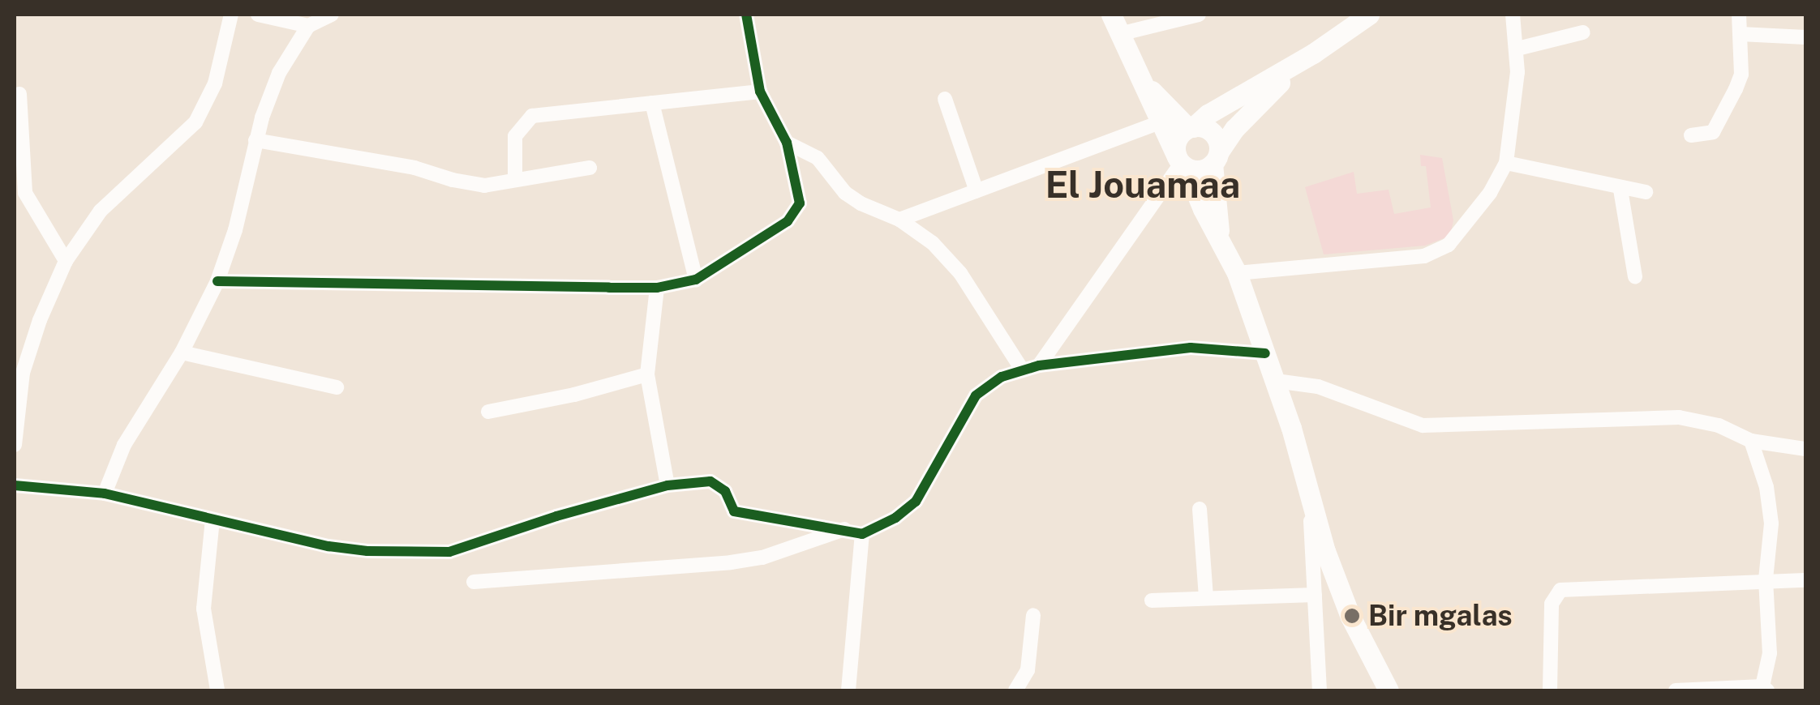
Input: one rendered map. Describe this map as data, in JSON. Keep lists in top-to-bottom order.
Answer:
{
  "districts": ["El Jouamaa"],
  "places": ["Bir mgalas"]
}
